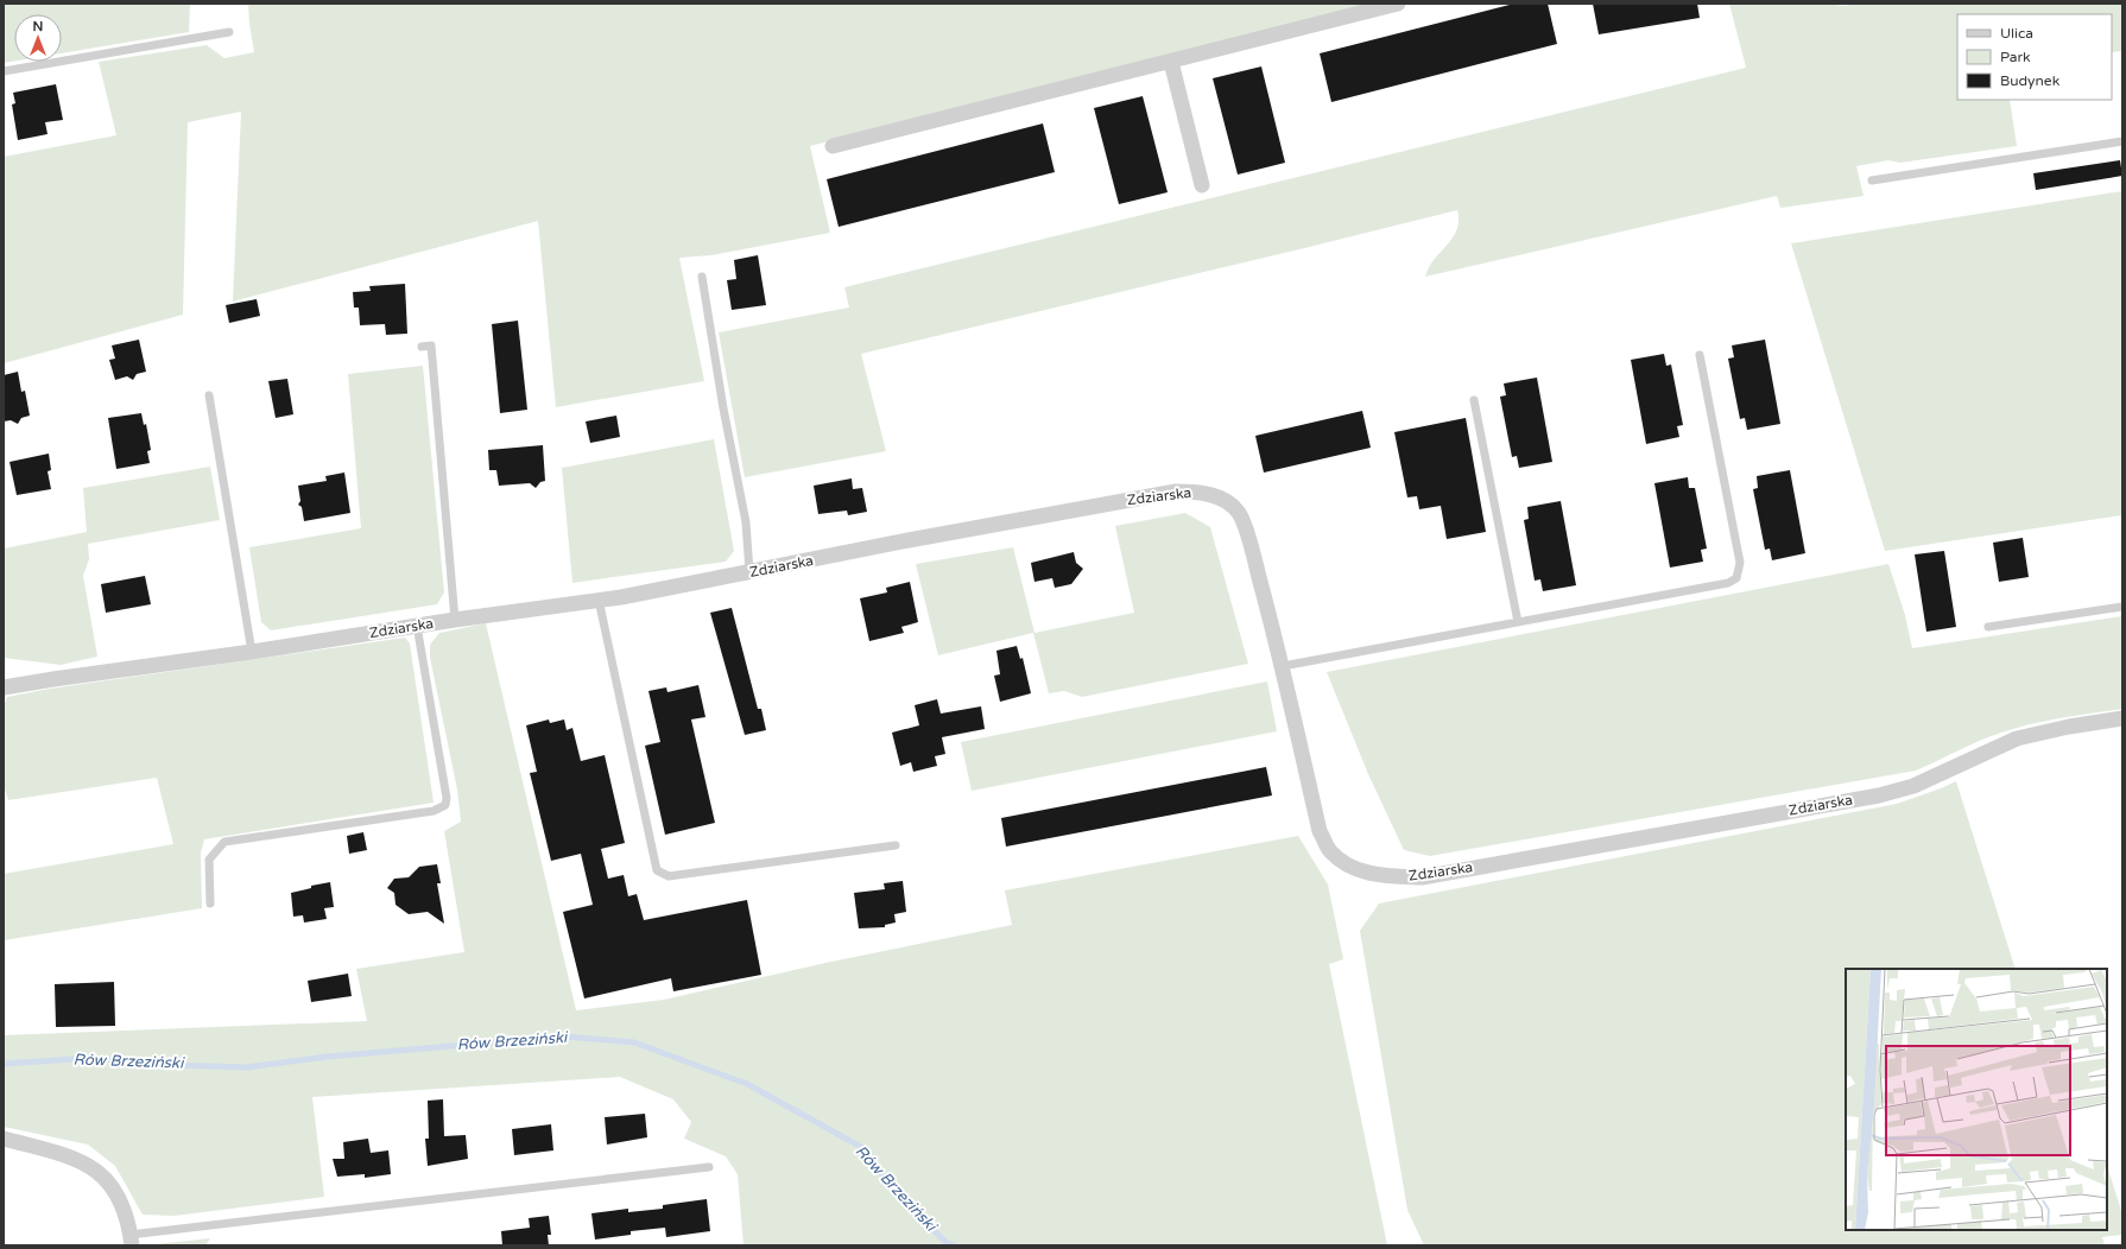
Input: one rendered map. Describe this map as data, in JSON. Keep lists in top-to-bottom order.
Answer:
{
  "streets": {
    "street": ["Zdziarska"]
  },
  "water": ["Rów Brzeziński"],
  "legend": ["Ulica", "Park", "Budynek"],
  "north": "top"
}
